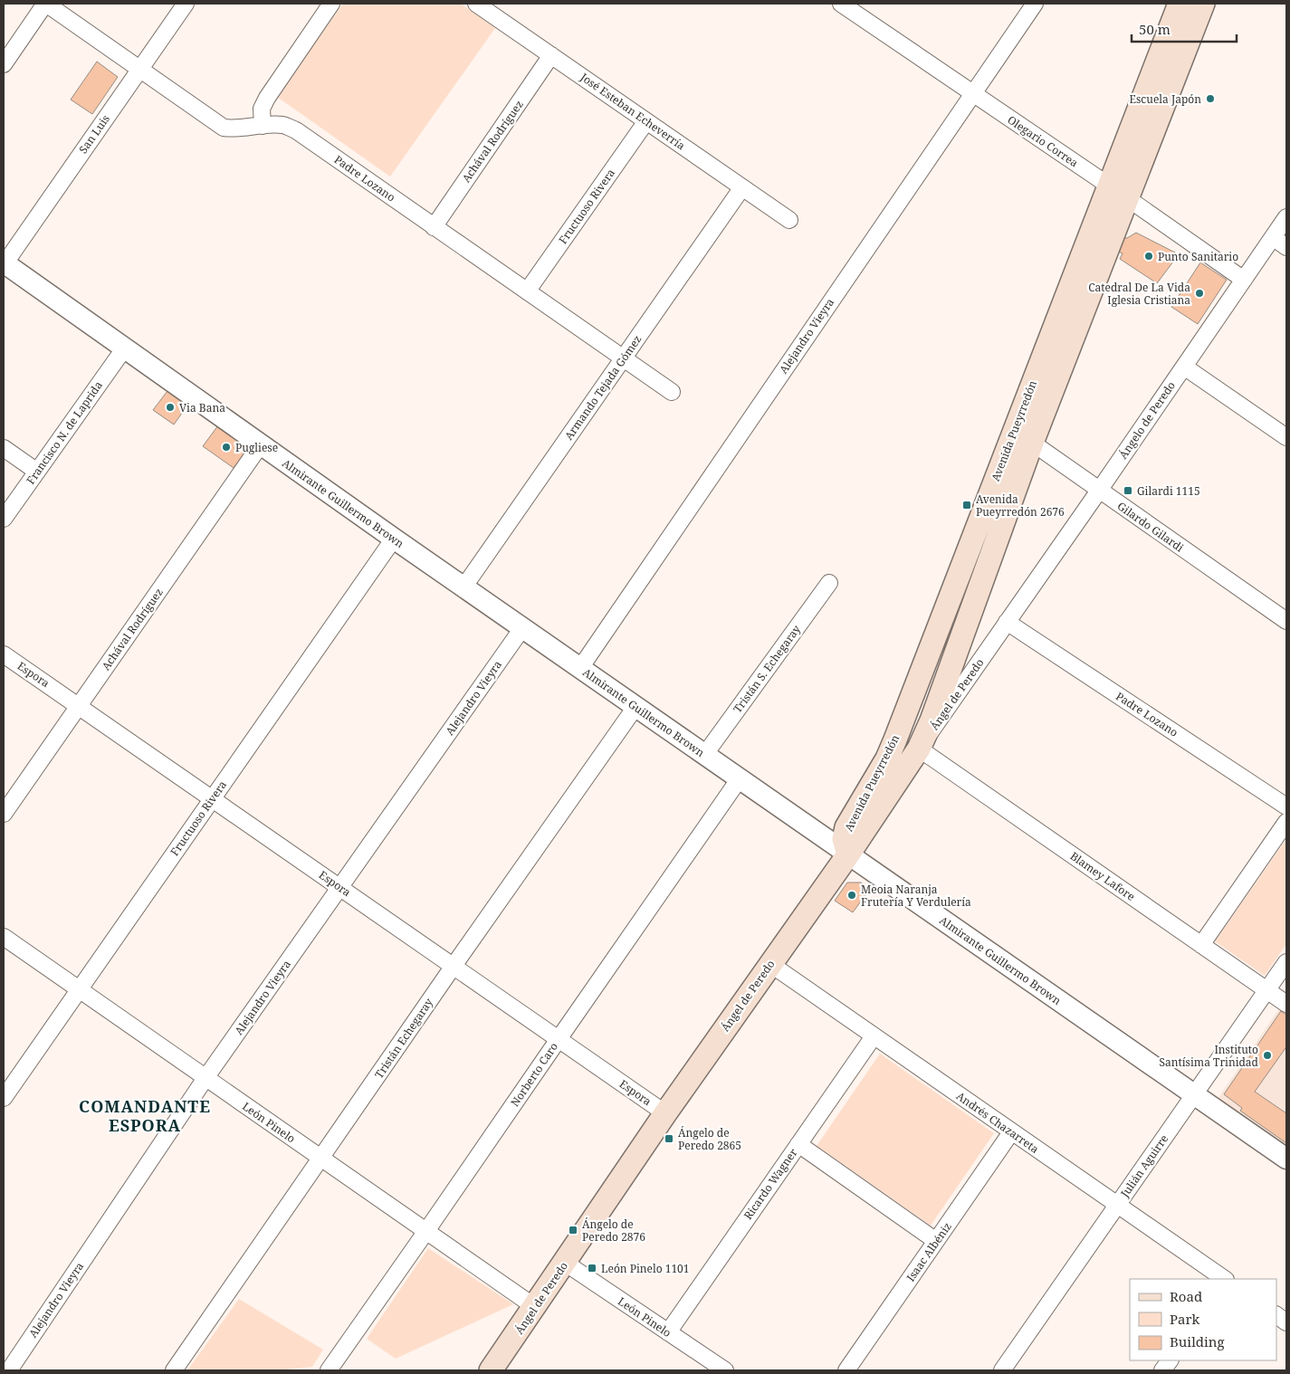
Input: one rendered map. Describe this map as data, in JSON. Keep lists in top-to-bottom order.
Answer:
{
  "streets": {
    "main road": ["Avenida Pueyrredón", "Ángel de Peredo"],
    "street": [
      "José Esteban Echeverría",
      "San Luis",
      "Achával Rodríguez",
      "Olegario Correa",
      "Padre Lozano",
      "Fructuoso Rivera",
      "Alejandro Vieyra",
      "Armando Tejada Gómez",
      "Ángelo de Peredo",
      "Francisco N. de Laprida",
      "Almirante Guillermo Brown",
      "Gilardo Gilardi",
      "Tristán S. Echegaray",
      "Espora",
      "Blamey Lafore",
      "Tristán Echegaray",
      "Norberto Caro",
      "León Pinelo",
      "Andrés Chazarreta",
      "Julián Aguirre",
      "Ricardo Wagner",
      "Isaac Albéniz"
    ]
  },
  "crossings": [
    ["José Esteban Echeverría", "Achával Rodríguez"],
    ["José Esteban Echeverría", "Fructuoso Rivera"],
    ["José Esteban Echeverría", "Armando Tejada Gómez"],
    ["San Luis", "Padre Lozano"],
    ["San Luis", "Almirante Guillermo Brown"],
    ["Achával Rodríguez", "Padre Lozano"],
    ["Achával Rodríguez", "Almirante Guillermo Brown"],
    ["Achával Rodríguez", "Espora"],
    ["Olegario Correa", "Alejandro Vieyra"],
    ["Olegario Correa", "Ángelo de Peredo"],
    ["Olegario Correa", "Avenida Pueyrredón"],
    ["Padre Lozano", "Fructuoso Rivera"],
    ["Padre Lozano", "Armando Tejada Gómez"],
    ["Padre Lozano", "Ángelo de Peredo"],
    ["Padre Lozano", "Ángel de Peredo"],
    ["Fructuoso Rivera", "Almirante Guillermo Brown"],
    ["Fructuoso Rivera", "Espora"],
    ["Fructuoso Rivera", "León Pinelo"],
    ["Alejandro Vieyra", "Almirante Guillermo Brown"],
    ["Alejandro Vieyra", "Espora"],
    ["Alejandro Vieyra", "León Pinelo"],
    ["Armando Tejada Gómez", "Almirante Guillermo Brown"],
    ["Ángelo de Peredo", "Gilardo Gilardi"],
    ["Ángelo de Peredo", "Ángel de Peredo"],
    ["Avenida Pueyrredón", "Almirante Guillermo Brown"],
    ["Avenida Pueyrredón", "Gilardo Gilardi"],
    ["Avenida Pueyrredón", "Ángel de Peredo"],
    ["Avenida Pueyrredón", "Blamey Lafore"],
    ["Francisco N. de Laprida", "Almirante Guillermo Brown"],
    ["Almirante Guillermo Brown", "Tristán S. Echegaray"],
    ["Almirante Guillermo Brown", "Ángel de Peredo"],
    ["Almirante Guillermo Brown", "Tristán Echegaray"],
    ["Almirante Guillermo Brown", "Norberto Caro"],
    ["Almirante Guillermo Brown", "Julián Aguirre"],
    ["Espora", "Ángel de Peredo"],
    ["Espora", "Tristán Echegaray"],
    ["Espora", "Norberto Caro"],
    ["Ángel de Peredo", "Blamey Lafore"],
    ["Ángel de Peredo", "León Pinelo"],
    ["Ángel de Peredo", "Andrés Chazarreta"],
    ["Blamey Lafore", "Julián Aguirre"],
    ["Tristán Echegaray", "León Pinelo"],
    ["Norberto Caro", "León Pinelo"],
    ["León Pinelo", "Ricardo Wagner"],
    ["Andrés Chazarreta", "Julián Aguirre"],
    ["Andrés Chazarreta", "Ricardo Wagner"],
    ["Andrés Chazarreta", "Isaac Albéniz"]
  ],
  "districts": ["COMANDANTE ESPORA"],
  "places": {
    "other": [
      "Escuela Japón",
      "Punto Sanitario",
      "Catedral De La Vida Iglesia Cristiana",
      "Via Bana",
      "Pugliese",
      "Meoia Naranja Frutería Y Verdulería",
      "Instituto Santísima Trinidad"
    ],
    "transit": [
      "Gilardi 1115",
      "Avenida Pueyrredón 2676",
      "Ángelo de Peredo 2865",
      "Ángelo de Peredo 2876",
      "León Pinelo 1101"
    ]
  },
  "legend": ["Road", "Park", "Building"],
  "scale_bar": "50 m"
}
